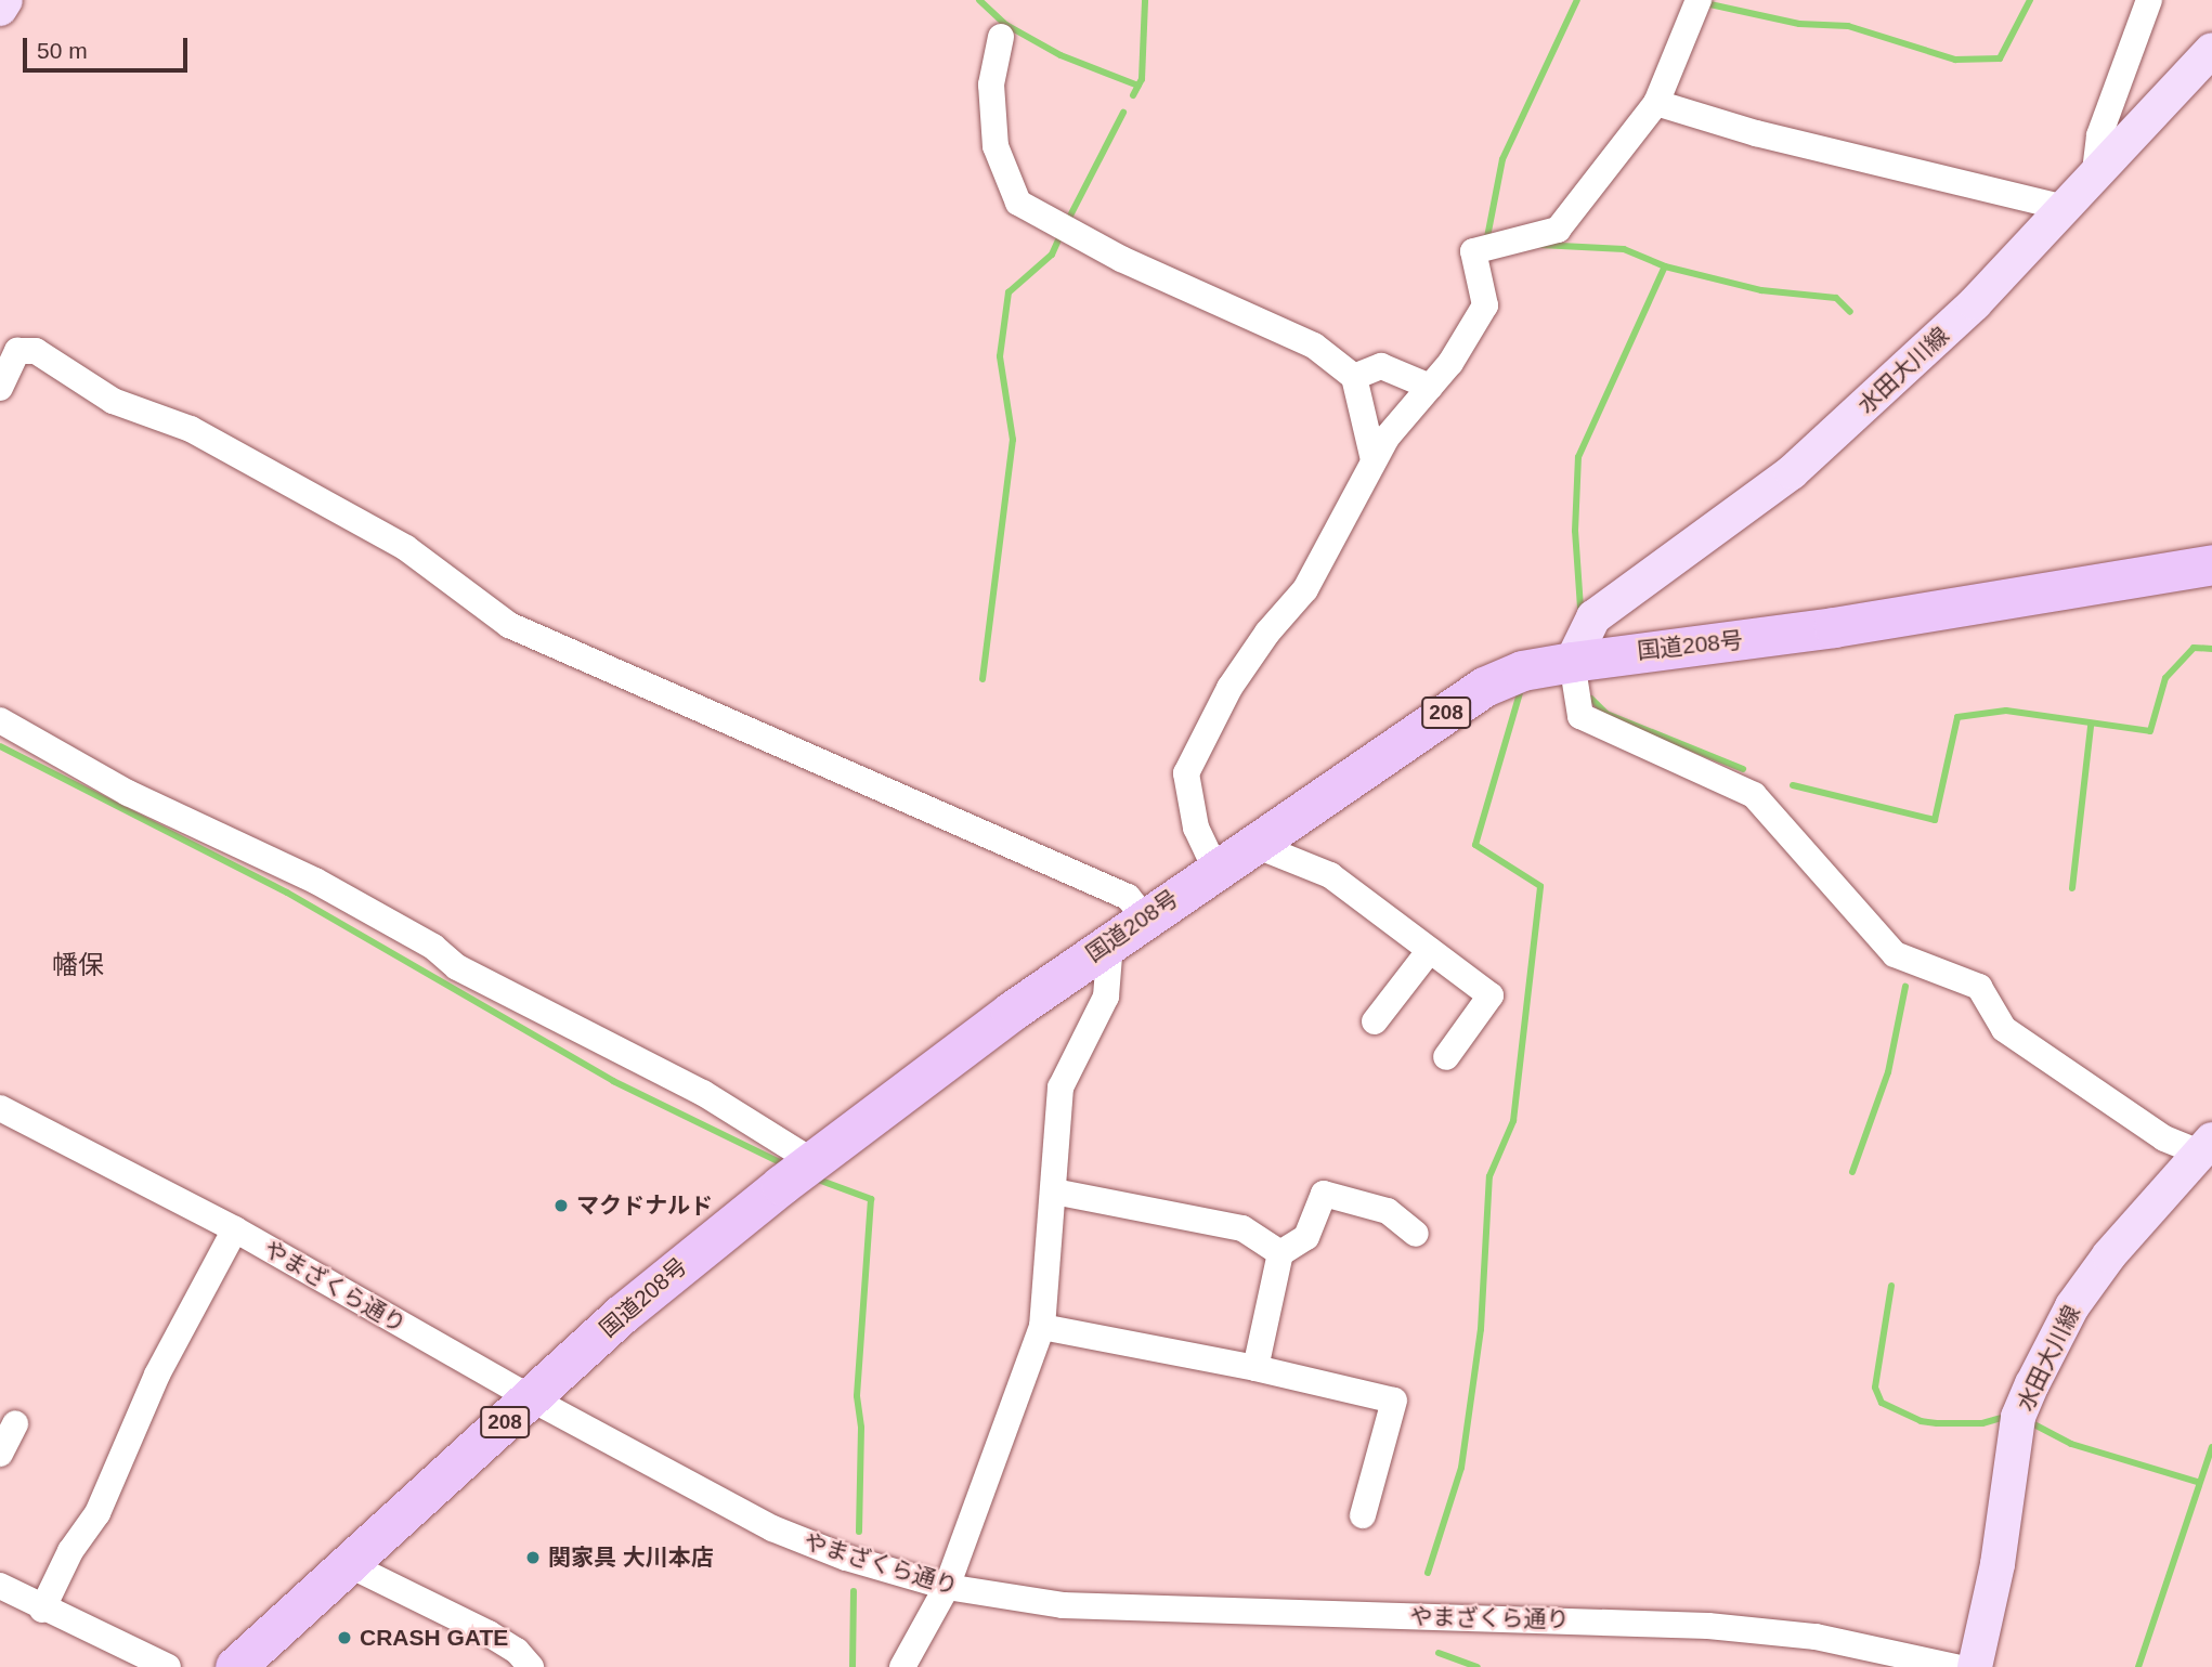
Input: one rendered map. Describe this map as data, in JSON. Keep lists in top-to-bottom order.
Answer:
{
  "streets": {
    "highway": ["国道208号", "208"],
    "main road": ["水田大川線"],
    "street": ["やまざくら通り"]
  },
  "crossings": [
    ["水田大川線", "国道208号"],
    ["国道208号", "やまざくら通り"]
  ],
  "districts": ["幡保"],
  "places": ["マクドナルド", "関家具 大川本店", "CRASH GATE"],
  "scale_bar": "50 m"
}
